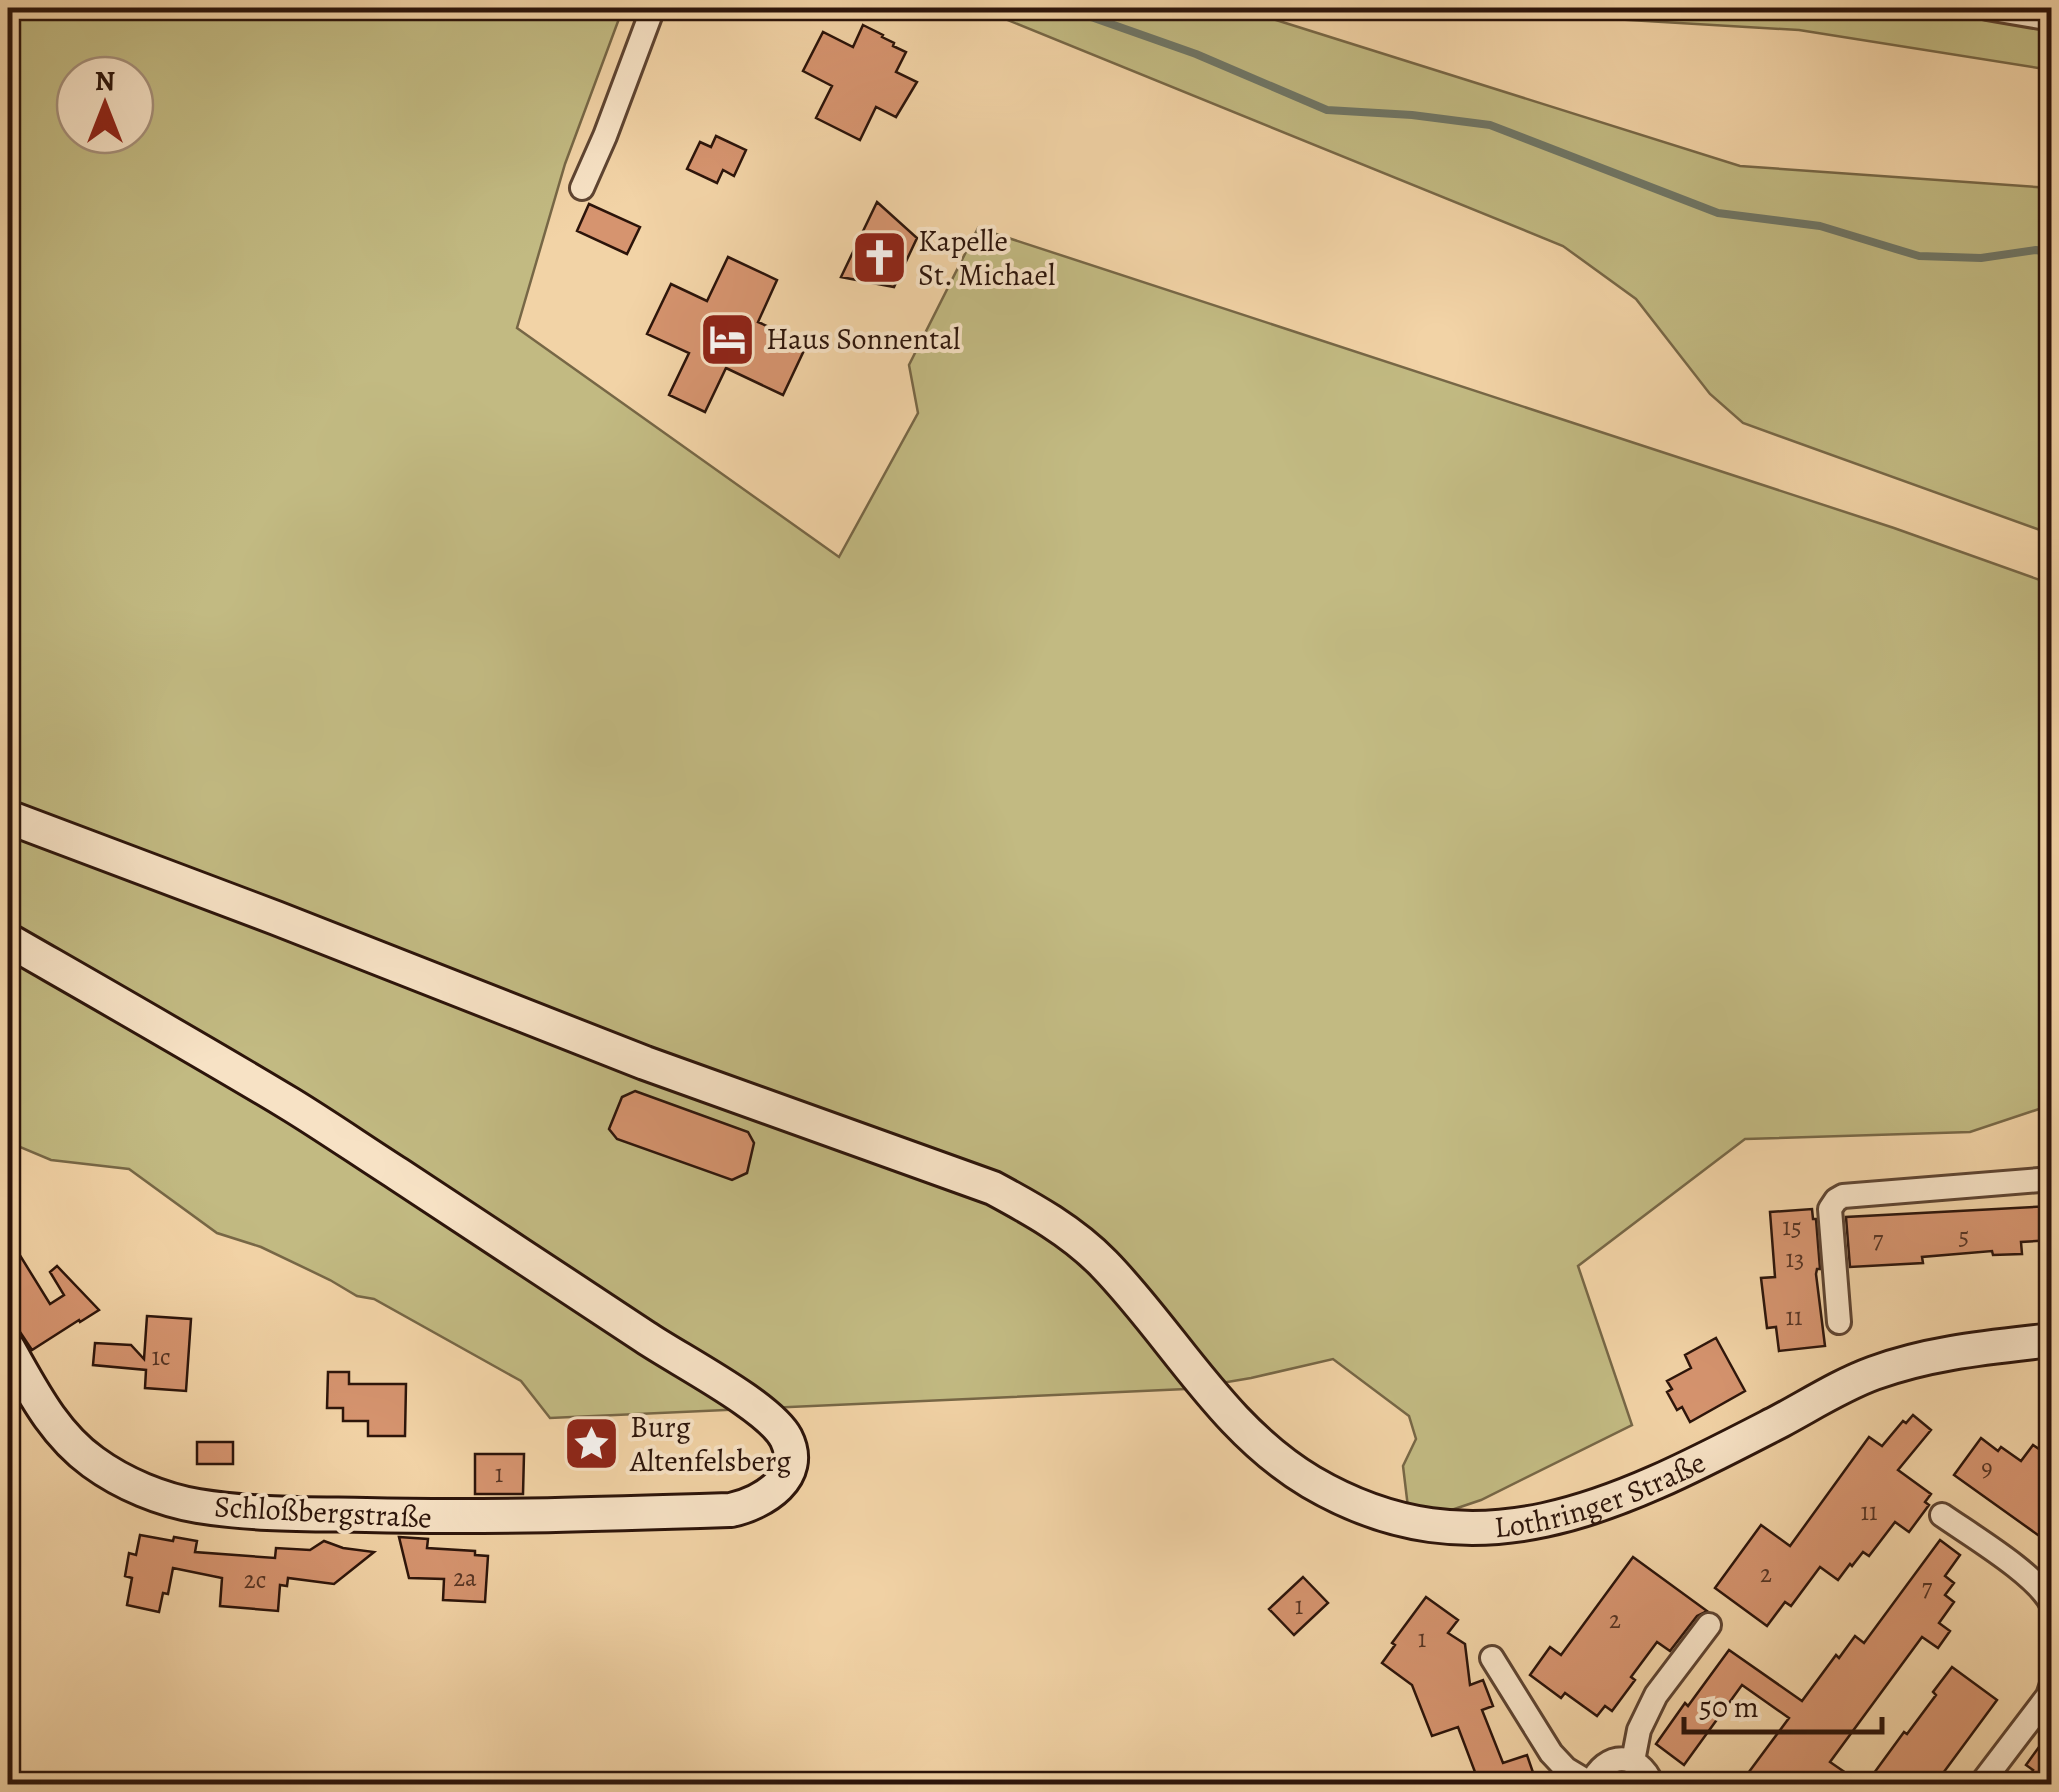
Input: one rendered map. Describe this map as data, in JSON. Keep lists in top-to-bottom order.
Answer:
{
  "streets": {
    "street": ["Lothringer Straße", "Schloßbergstraße"]
  },
  "places": {
    "church": ["Kapelle St. Michael"],
    "hotel": ["Haus Sonnental"],
    "place": ["Burg Altenfelsberg"]
  },
  "house_numbers": [
    "15",
    "5",
    "7",
    "13",
    "11",
    "1c",
    "9",
    "1",
    "11",
    "2",
    "2a",
    "2c",
    "7",
    "1",
    "2",
    "1"
  ],
  "scale_bar": "50 m",
  "north": "top"
}
